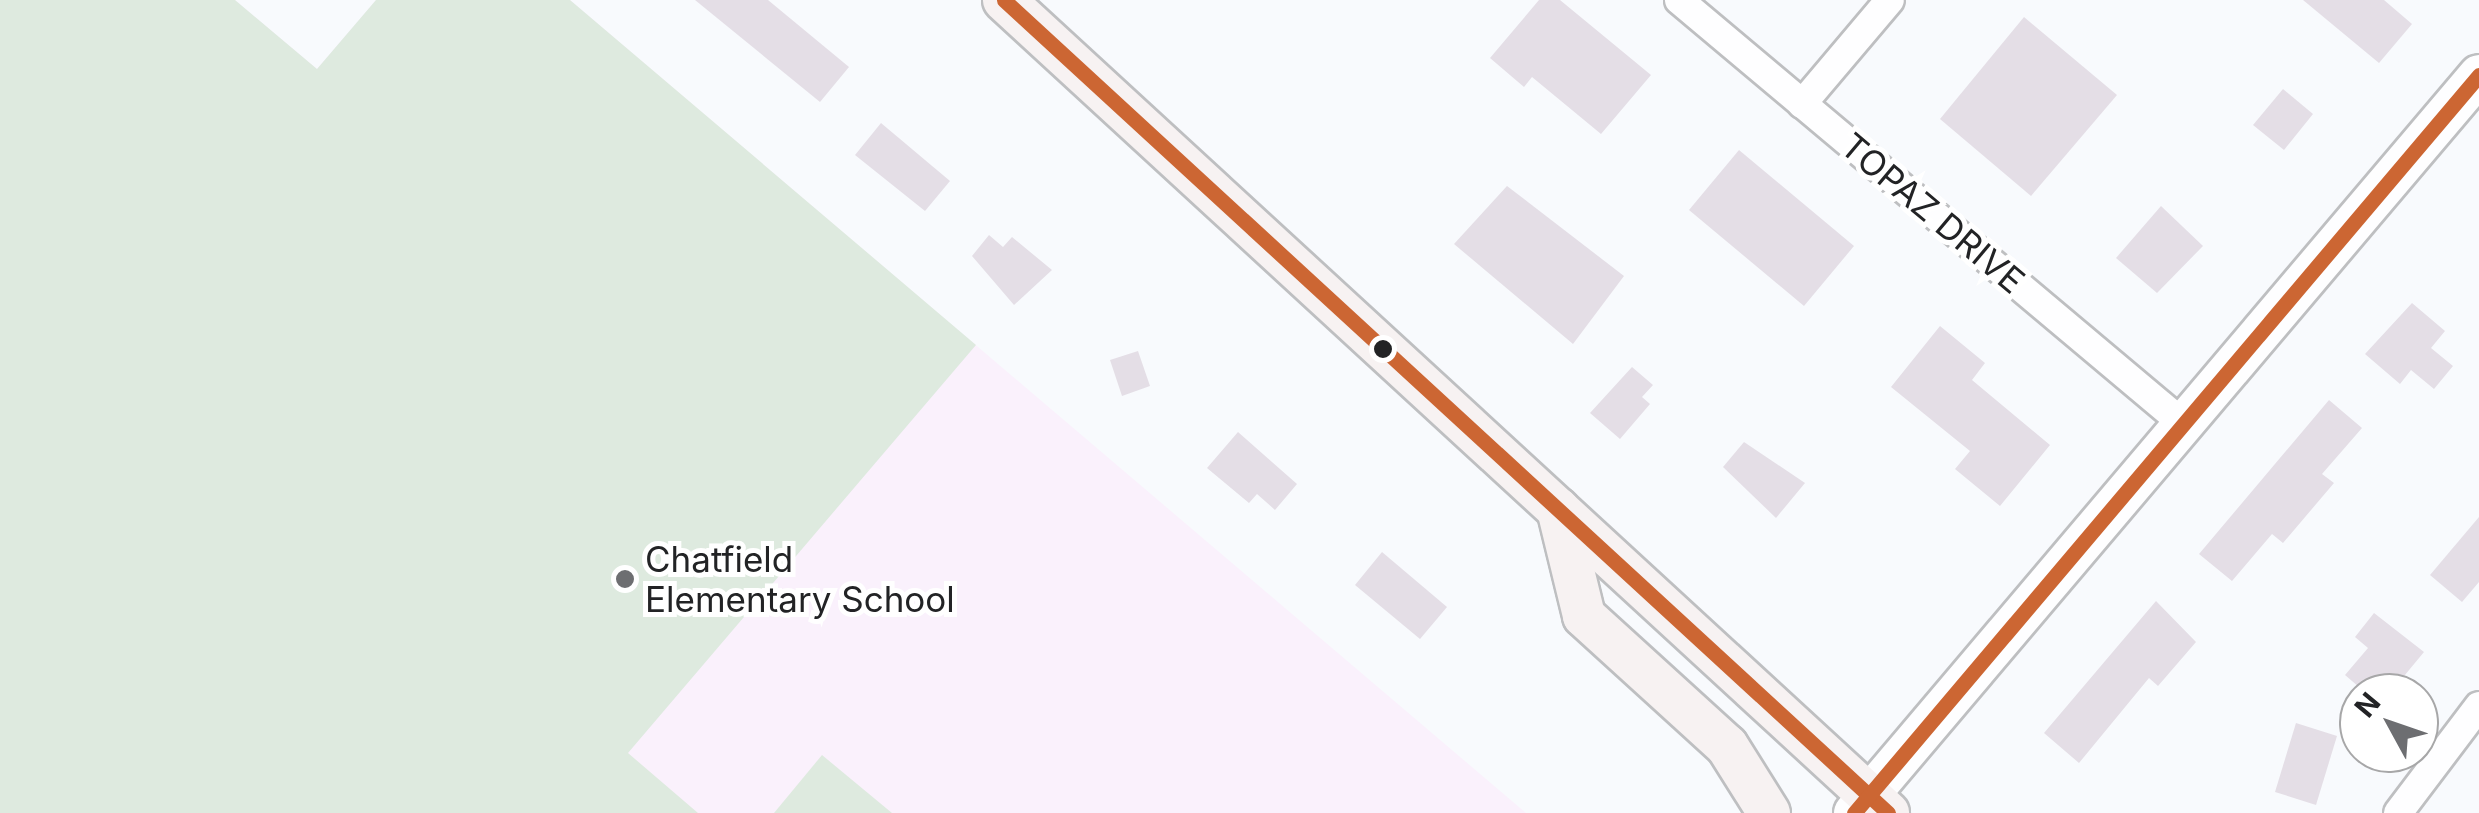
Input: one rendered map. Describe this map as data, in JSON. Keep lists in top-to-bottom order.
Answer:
{
  "streets": {
    "street": ["TOPAZ DRIVE"]
  },
  "places": ["Chatfield Elementary School"],
  "north": "top left"
}
